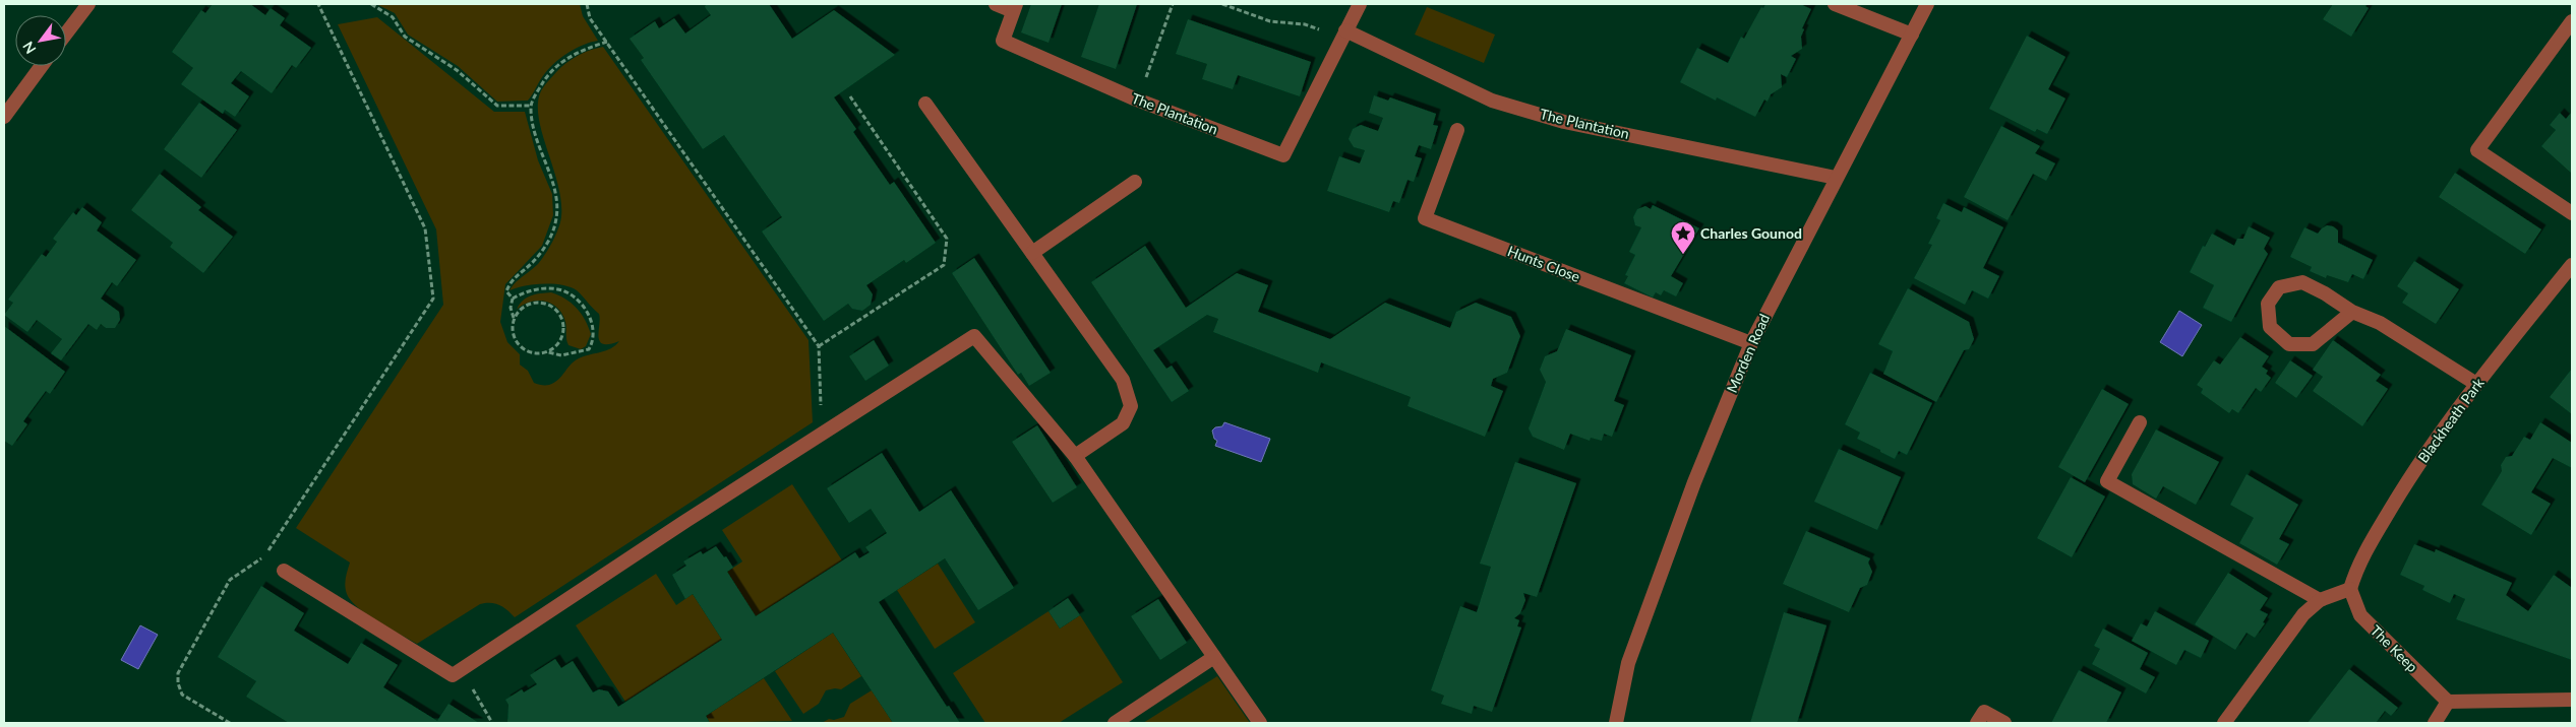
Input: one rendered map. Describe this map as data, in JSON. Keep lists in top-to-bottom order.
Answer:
{
  "streets": {
    "street": [
      "The Plantation",
      "Hunts Close",
      "Morden Road",
      "Blackheath Park",
      "The Keep"
    ]
  },
  "crossings": [
    ["The Plantation", "Morden Road"],
    ["Hunts Close", "Morden Road"],
    ["Blackheath Park", "The Keep"]
  ],
  "places": {
    "place": ["Charles Gounod"]
  },
  "north": "bottom left"
}
